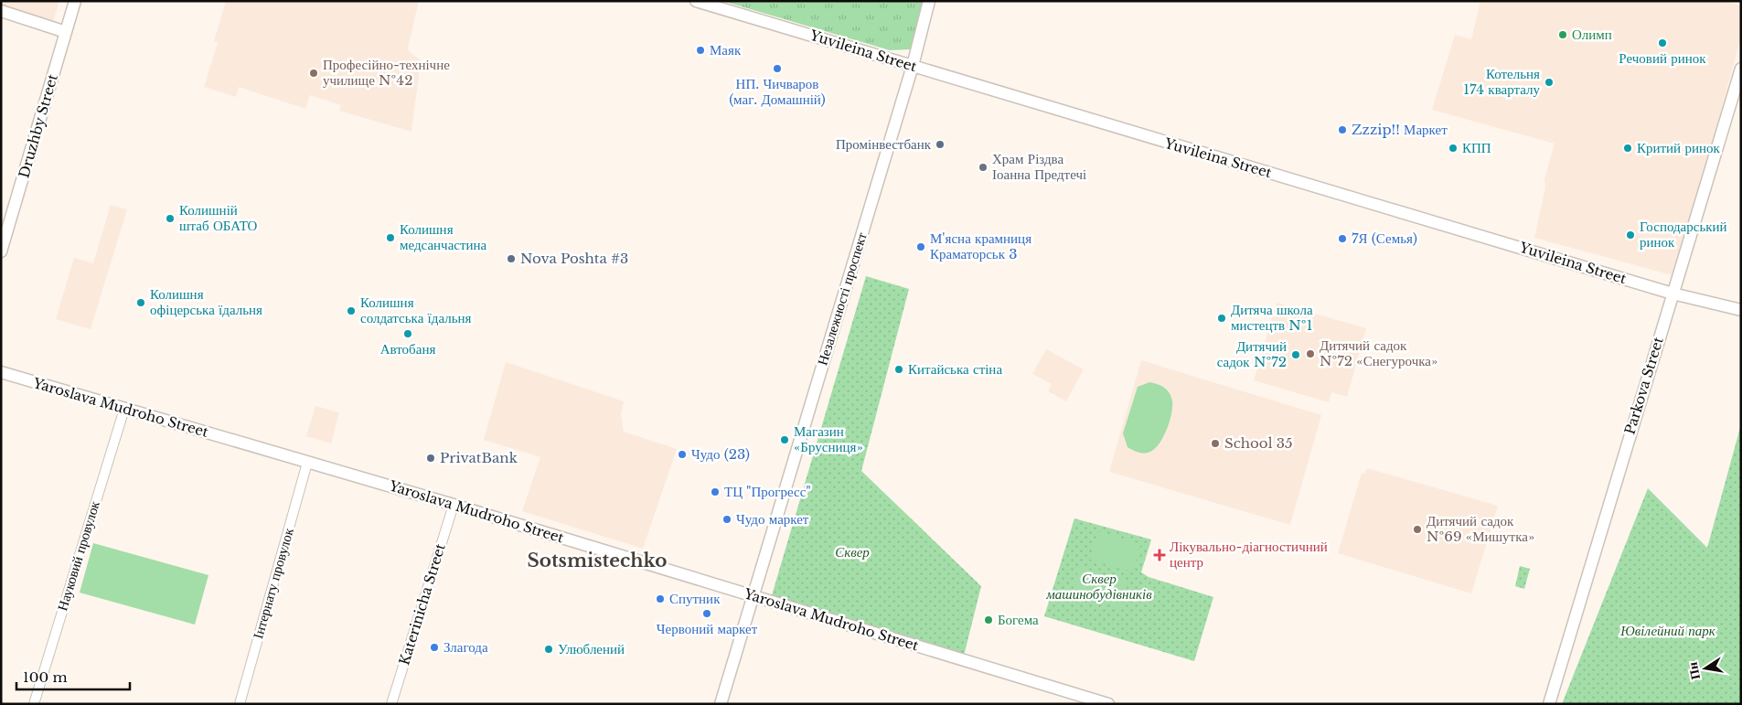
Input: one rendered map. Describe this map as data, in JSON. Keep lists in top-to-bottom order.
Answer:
{
  "streets": {
    "street": [
      "Yuvileina Street",
      "Druzhby Street",
      "Незалежності проспект",
      "Parkova Street",
      "Yaroslava Mudroho Street",
      "Науковий провулок",
      "Інтернату провулок",
      "Katerinicha Street"
    ]
  },
  "crossings": [
    ["Yuvileina Street", "Незалежності проспект"],
    ["Yuvileina Street", "Parkova Street"],
    ["Незалежності проспект", "Yaroslava Mudroho Street"],
    ["Yaroslava Mudroho Street", "Науковий провулок"],
    ["Yaroslava Mudroho Street", "Інтернату провулок"],
    ["Yaroslava Mudroho Street", "Katerinicha Street"]
  ],
  "districts": ["Sotsmistechko"],
  "parks": ["Сквер", "Сквер машинобудівників", "Ювілейний парк"],
  "places": {
    "other": [
      "Олимп",
      "Речовий ринок",
      "Маяк",
      "НП. Чичваров (маг. Домашній)",
      "Професійно-технічне училище №42",
      "Котельня 174 кварталу",
      "Zzzip!! Маркет",
      "Промінвестбанк",
      "КПП",
      "Критий ринок",
      "Храм Різдва Іоанна Предтечі",
      "Колишній штаб ОБАТО",
      "Господарський ринок",
      "Колишня медсанчастина",
      "7Я (Семья)",
      "М'ясна крамниця Краматорськ 3",
      "Nova Poshta #3",
      "Колишня офіцерська їдальня",
      "Колишня солдатська їдальня",
      "Дитяча школа мистецтв №1",
      "Автобаня",
      "Дитячий садок №72 «Снегурочка»",
      "Дитячий садок №72",
      "Китайська стіна",
      "Магазин «Брусниця»",
      "School 35",
      "Чудо (23)",
      "PrivatBank",
      "ТЦ \"Прогресс\"",
      "Чудо маркет",
      "Дитячий садок №69 «Мишутка»",
      "Спутник",
      "Червоний маркет",
      "Богема",
      "Злагода",
      "Улюблений"
    ],
    "health": ["Лікувально-діагностичний центр"]
  },
  "scale_bar": "100 m",
  "north": "left"
}
